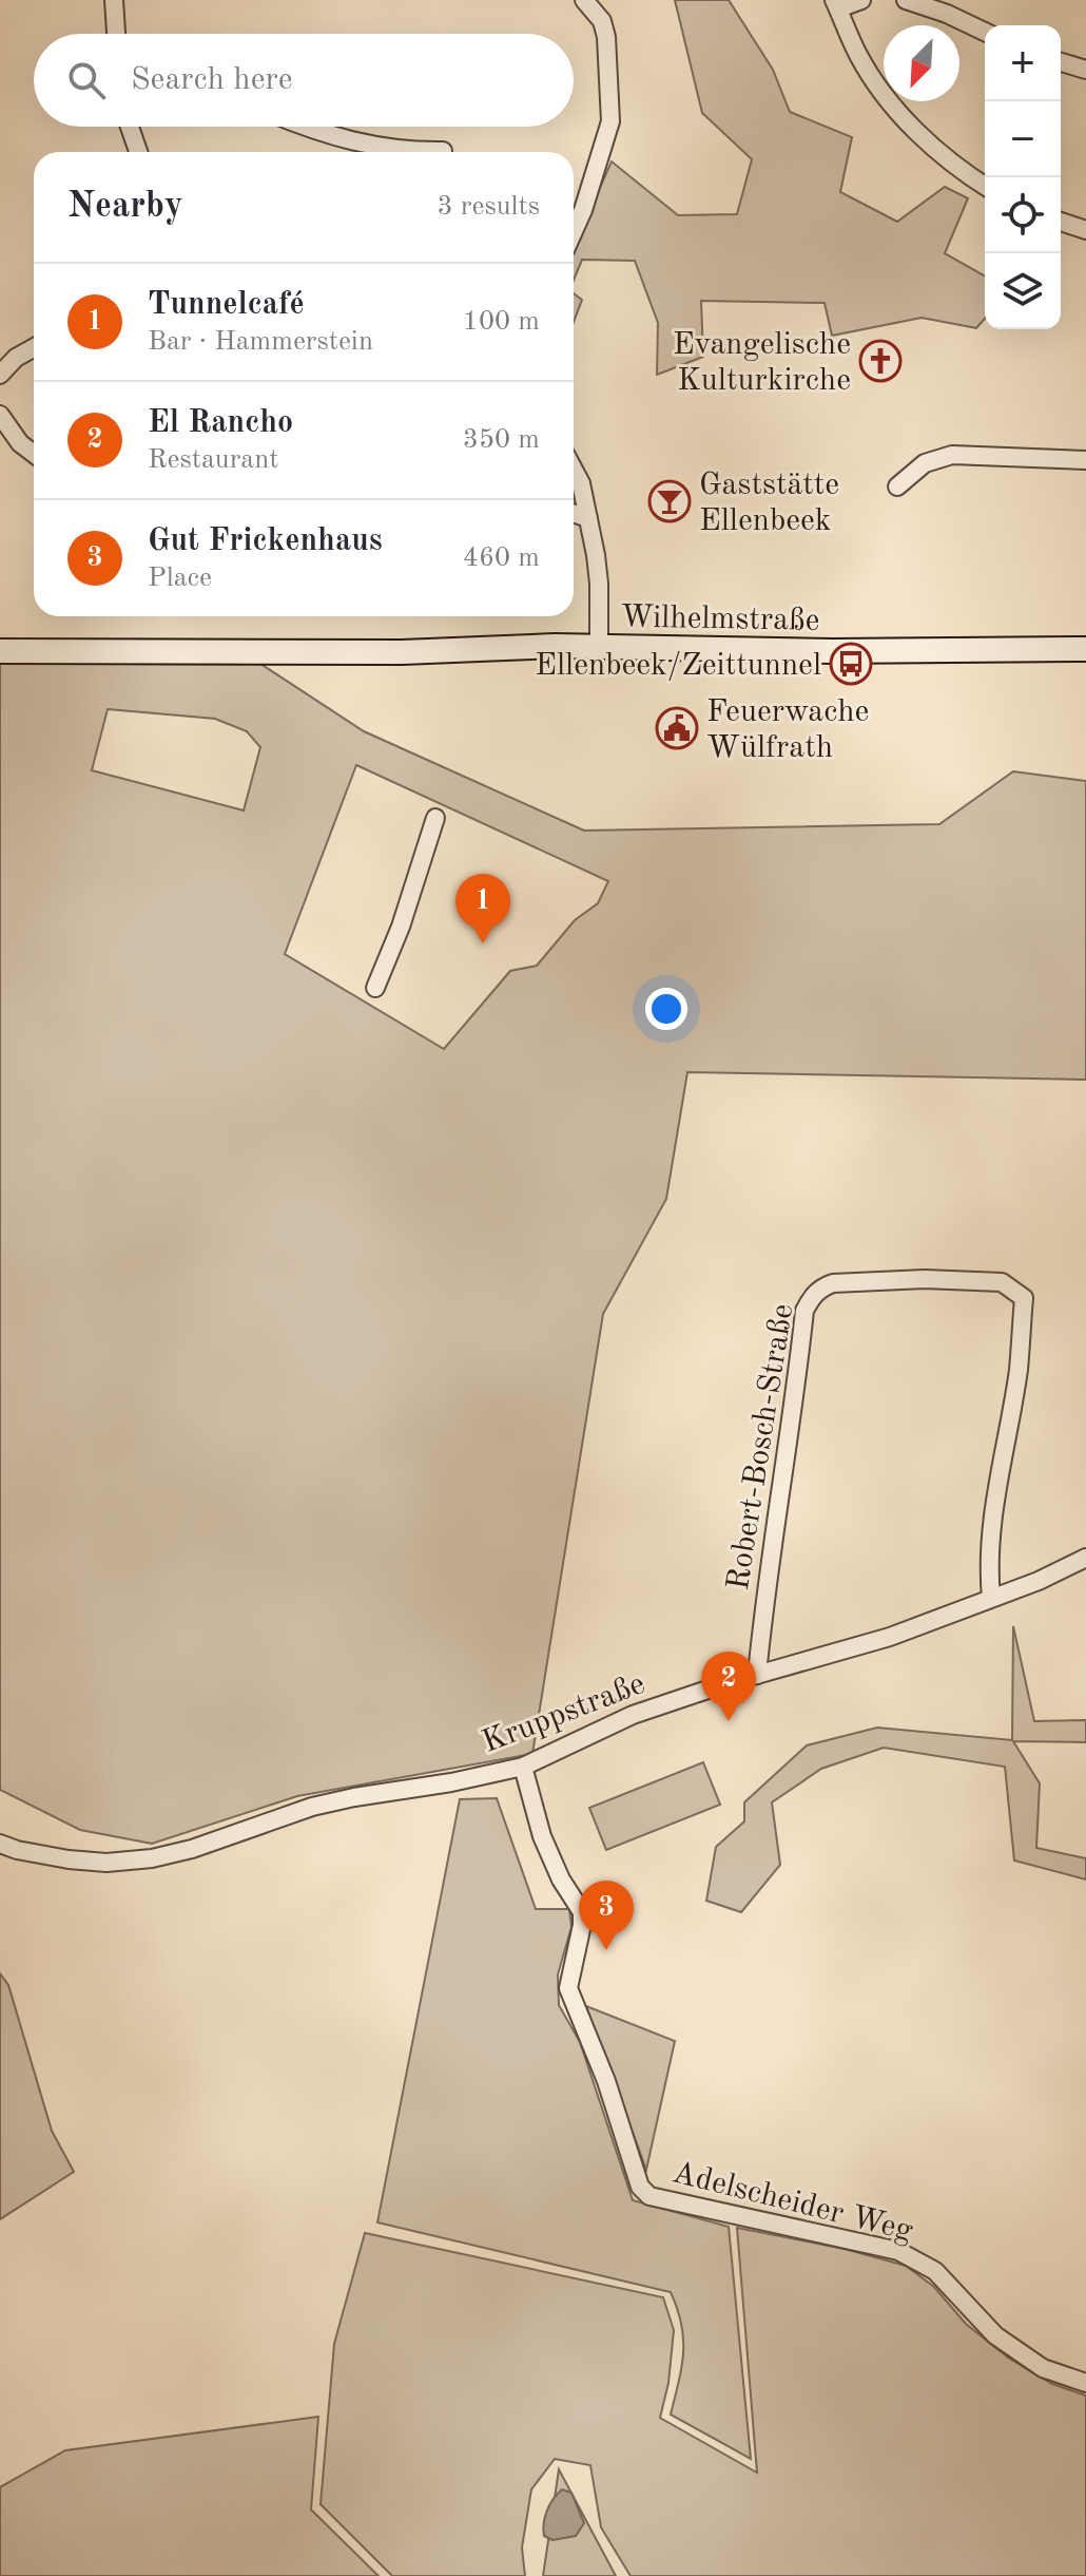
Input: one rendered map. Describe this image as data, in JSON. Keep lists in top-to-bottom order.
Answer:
{
  "streets": {
    "main road": ["Wilhelmstraße"],
    "street": ["Robert-Bosch-Straße", "Kruppstraße", "Adelscheider Weg"]
  },
  "crossings": [
    ["Robert-Bosch-Straße", "Kruppstraße"],
    ["Kruppstraße", "Adelscheider Weg"]
  ],
  "places": {
    "church": ["Evangelische Kulturkirche"],
    "bar": ["Gaststätte Ellenbeek"],
    "bus stop": ["Ellenbeek/Zeittunnel"],
    "public building": ["Feuerwache Wülfrath"]
  },
  "north": "bottom left",
  "page": {
    "map_buttons": ["+", "−"],
    "search": "Search here",
    "heading": ["Nearby", "3 results"],
    "list": [
      {
        "mark": "1",
        "name": "Tunnelcafé",
        "note": "Bar · Hammerstein",
        "value": "100 m"
      },
      {
        "mark": "2",
        "name": "El Rancho",
        "note": "Restaurant",
        "value": "350 m"
      },
      {
        "mark": "3",
        "name": "Gut Frickenhaus",
        "note": "Place",
        "value": "460 m"
      }
    ],
    "pins": ["1", "2", "3"]
  }
}
